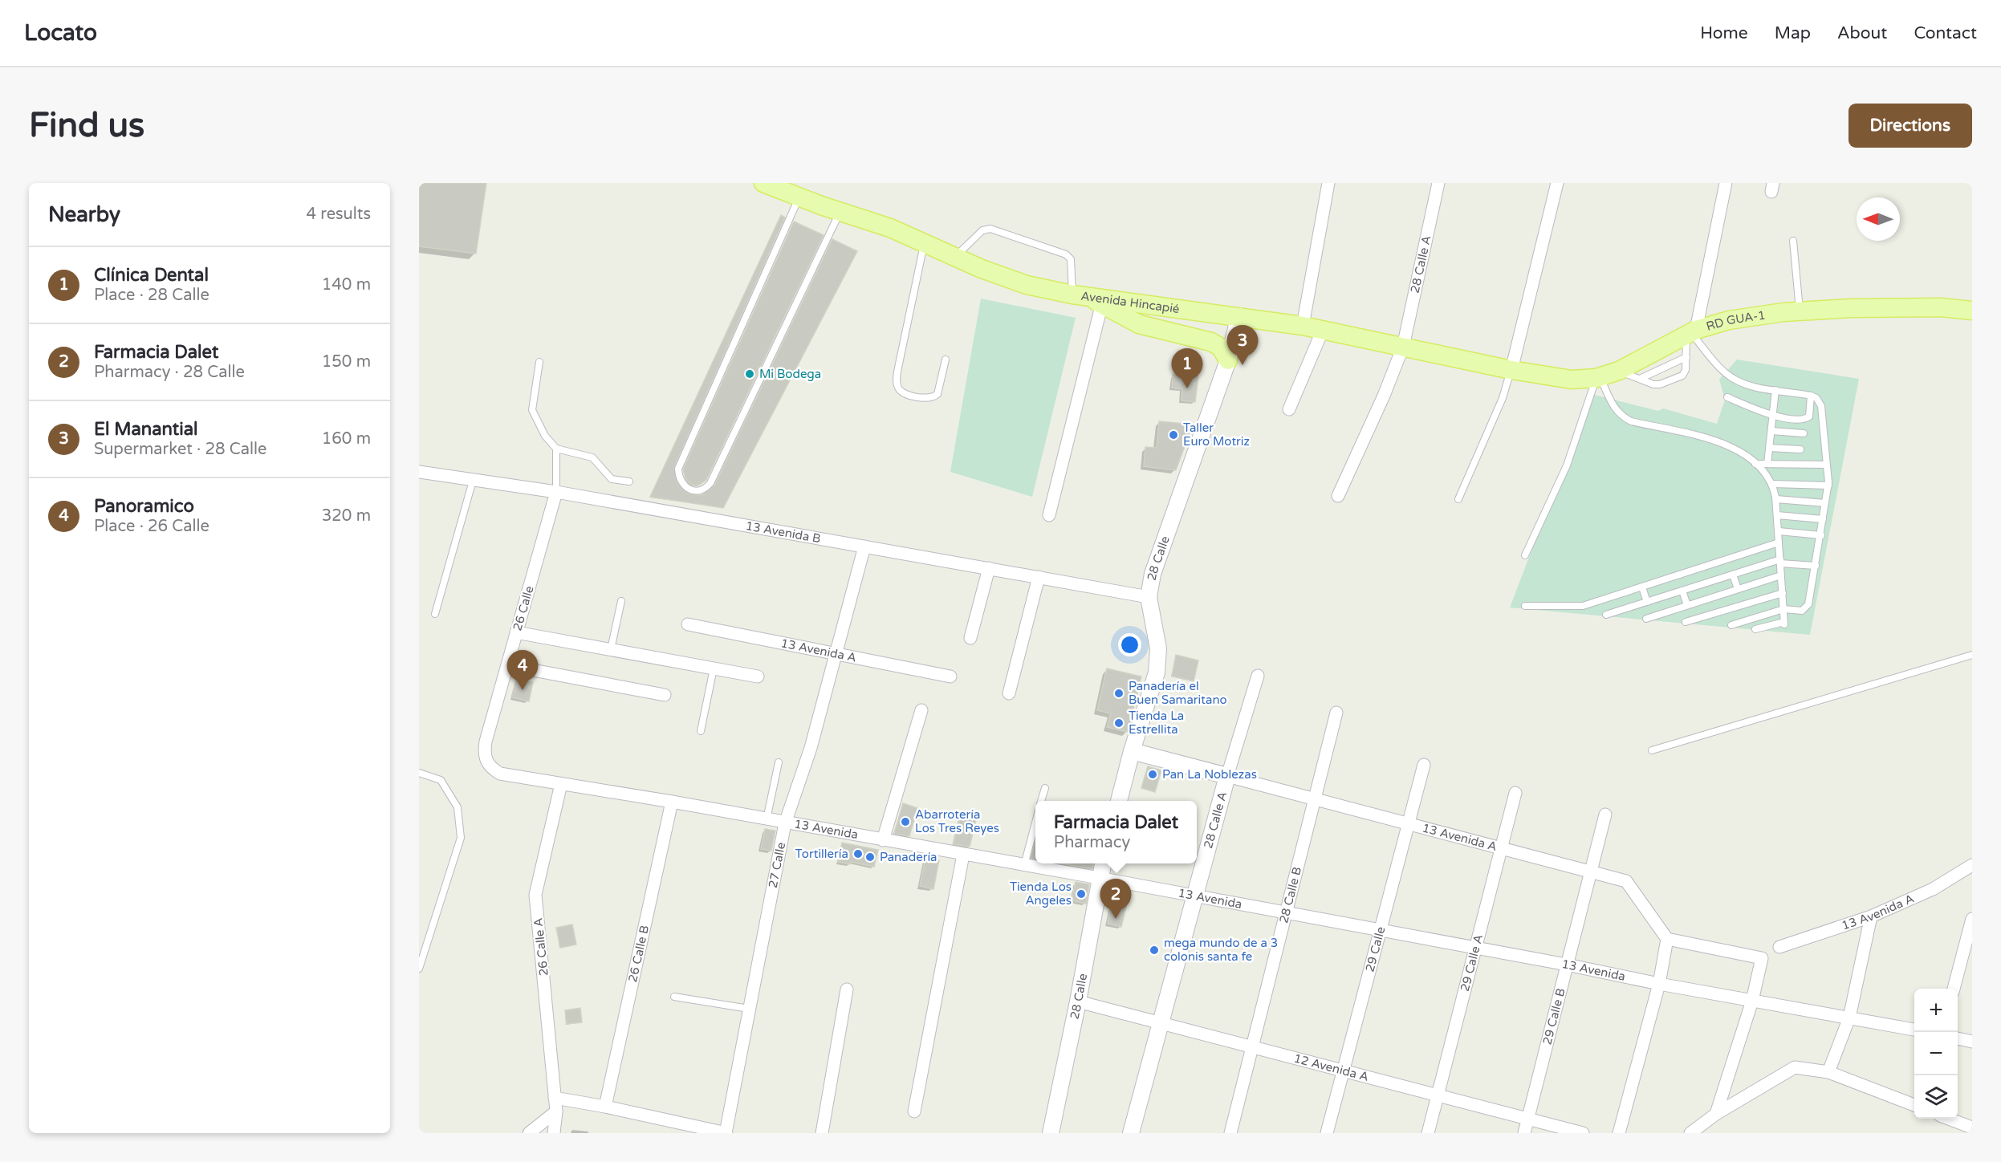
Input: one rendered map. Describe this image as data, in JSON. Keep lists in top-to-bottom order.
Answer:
{
  "streets": {
    "main road": [
      "28 Calle A",
      "Avenida Hincapié",
      "RD GUA-1",
      "28 Calle",
      "13 Avenida A"
    ],
    "street": [
      "13 Avenida B",
      "26 Calle",
      "13 Avenida",
      "27 Calle",
      "28 Calle B",
      "26 Calle A",
      "29 Calle",
      "26 Calle B",
      "29 Calle A",
      "29 Calle B",
      "12 Avenida A"
    ]
  },
  "crossings": [
    ["28 Calle A", "Avenida Hincapié"],
    ["28 Calle A", "13 Avenida A"],
    ["28 Calle A", "13 Avenida"],
    ["28 Calle A", "12 Avenida A"],
    ["Avenida Hincapié", "RD GUA-1"],
    ["Avenida Hincapié", "28 Calle"],
    ["13 Avenida B", "28 Calle"],
    ["13 Avenida B", "26 Calle"],
    ["13 Avenida B", "27 Calle"],
    ["28 Calle", "13 Avenida A"],
    ["28 Calle", "13 Avenida"],
    ["28 Calle", "12 Avenida A"],
    ["26 Calle", "13 Avenida"],
    ["13 Avenida A", "27 Calle"],
    ["13 Avenida A", "28 Calle B"],
    ["13 Avenida A", "29 Calle"],
    ["13 Avenida A", "29 Calle A"],
    ["13 Avenida A", "29 Calle B"],
    ["13 Avenida", "27 Calle"],
    ["13 Avenida", "28 Calle B"],
    ["13 Avenida", "26 Calle A"],
    ["13 Avenida", "29 Calle"],
    ["13 Avenida", "26 Calle B"],
    ["13 Avenida", "29 Calle A"],
    ["13 Avenida", "29 Calle B"],
    ["28 Calle B", "12 Avenida A"],
    ["29 Calle", "12 Avenida A"],
    ["29 Calle A", "12 Avenida A"],
    ["29 Calle B", "12 Avenida A"]
  ],
  "places": [
    "Mi Bodega",
    "Taller Euro Motriz",
    "Panadería el Buen Samaritano",
    "Tienda La Estrellita",
    "Pan La Noblezas",
    "Abarrotería Los Tres Reyes",
    "Tortillería",
    "Panadería",
    "Tienda Los Angeles",
    "mega mundo de a 3 colonis santa fe"
  ],
  "north": "left",
  "page": {
    "header": "Locato",
    "nav": [
      "Home",
      "Map",
      "About",
      "Contact"
    ],
    "buttons": "Directions",
    "title": "Find us",
    "heading": ["Nearby", "4 results"],
    "list": [
      {
        "mark": "1",
        "name": "Clínica Dental",
        "note": "Place · 28 Calle",
        "value": "140 m"
      },
      {
        "mark": "2",
        "name": "Farmacia Dalet",
        "note": "Pharmacy · 28 Calle",
        "value": "150 m"
      },
      {
        "mark": "3",
        "name": "El Manantial",
        "note": "Supermarket · 28 Calle",
        "value": "160 m"
      },
      {
        "mark": "4",
        "name": "Panoramico",
        "note": "Place · 26 Calle",
        "value": "320 m"
      }
    ],
    "pins": [
      "3",
      "1",
      "4",
      "2"
    ],
    "popup": ["Farmacia Dalet", "Pharmacy"],
    "map_buttons": ["+", "−"]
  }
}
